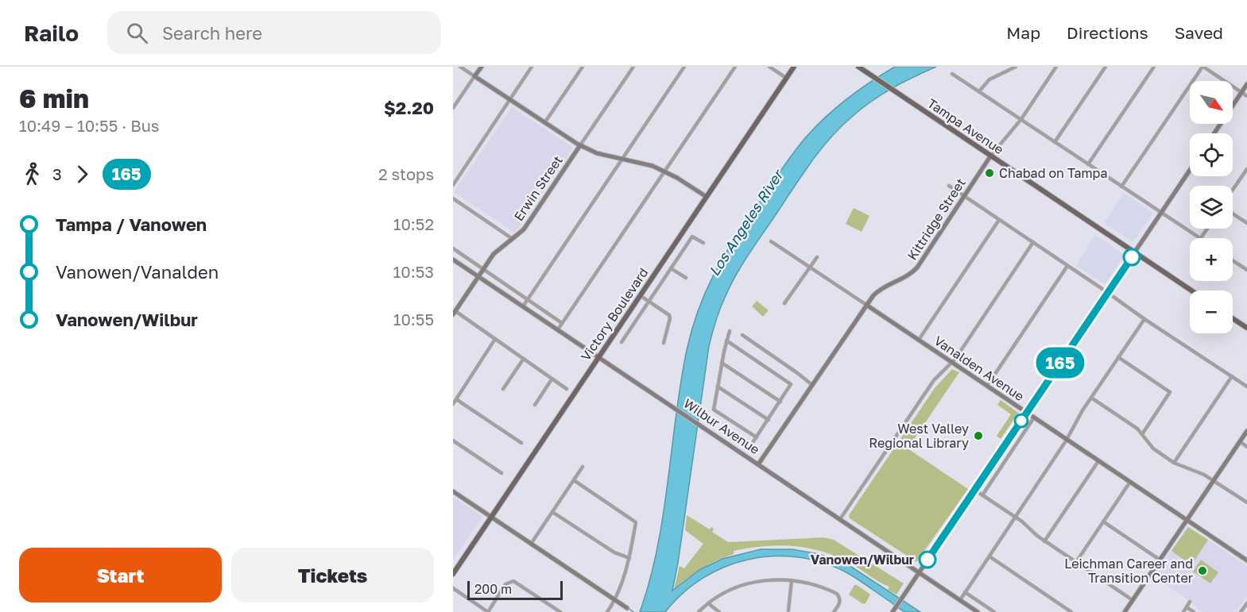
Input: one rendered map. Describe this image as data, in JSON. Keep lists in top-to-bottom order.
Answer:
{
  "streets": {
    "main road": ["Tampa Avenue", "Victory Boulevard"],
    "street": [
      "Erwin Street",
      "Kittridge Street",
      "Vanalden Avenue",
      "Wilbur Avenue"
    ]
  },
  "crossings": [
    ["Tampa Avenue", "Kittridge Street"],
    ["Erwin Street", "Wilbur Avenue"],
    ["Kittridge Street", "Vanalden Avenue"],
    ["Kittridge Street", "Wilbur Avenue"],
    ["Victory Boulevard", "Wilbur Avenue"]
  ],
  "water": ["Los Angeles River"],
  "places": [
    "Chabad on Tampa",
    "West Valley Regional Library",
    "Vanowen/Wilbur",
    "Leichman Career and Transition Center"
  ],
  "lines": ["bus line 165"],
  "scale_bar": "200 m",
  "north": "bottom right",
  "page": {
    "header": "Railo",
    "search": "Search here",
    "nav": ["Map", "Directions", "Saved"],
    "heading": ["6 min", "10:49 – 10:55 · Bus", "$2.20"],
    "on_map": "165",
    "map_buttons": ["+", "−"],
    "legs": ["3", "165", "2 stops"],
    "list": [
      {
        "name": "Tampa / Vanowen",
        "value": "10:52"
      },
      {
        "name": "Vanowen/Vanalden",
        "value": "10:53"
      },
      {
        "name": "Vanowen/Wilbur",
        "value": "10:55"
      }
    ],
    "buttons": ["Start", "Tickets"],
    "scale": "200 m"
  }
}
